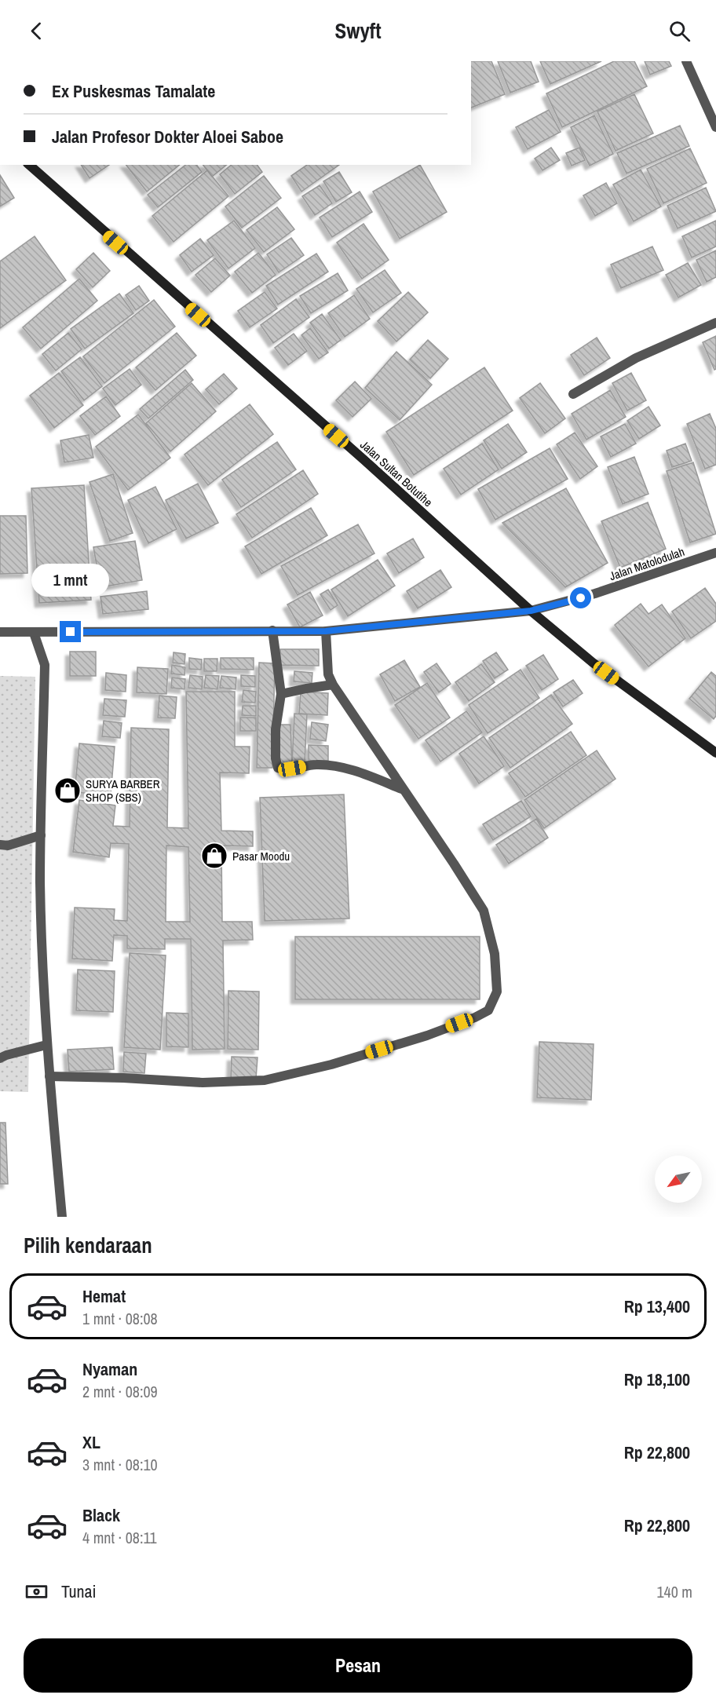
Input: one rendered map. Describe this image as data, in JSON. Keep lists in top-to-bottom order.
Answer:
{
  "streets": {
    "main road": ["Jalan Sultan Botutihe"],
    "street": ["Jalan Matolodulah"]
  },
  "crossings": [
    ["Jalan Sultan Botutihe", "Jalan Matolodulah"]
  ],
  "places": {
    "shop": ["SURYA BARBER SHOP (SBS)", "Pasar Moodu"]
  },
  "north": "bottom left",
  "page": {
    "header": "Swyft",
    "banner": ["Ex Puskesmas Tamalate", "Jalan Profesor Dokter Aloei Saboe"],
    "bubble": "1 mnt",
    "heading": "Pilih kendaraan",
    "list": [
      {
        "name": "Hemat",
        "note": "1 mnt · 08:08",
        "value": "Rp 13,400"
      },
      {
        "name": "Nyaman",
        "note": "2 mnt · 08:09",
        "value": "Rp 18,100"
      },
      {
        "name": "XL",
        "note": "3 mnt · 08:10",
        "value": "Rp 22,800"
      },
      {
        "name": "Black",
        "note": "4 mnt · 08:11",
        "value": "Rp 22,800"
      }
    ],
    "pay": ["Tunai", "140 m"],
    "buttons": "Pesan"
  }
}
